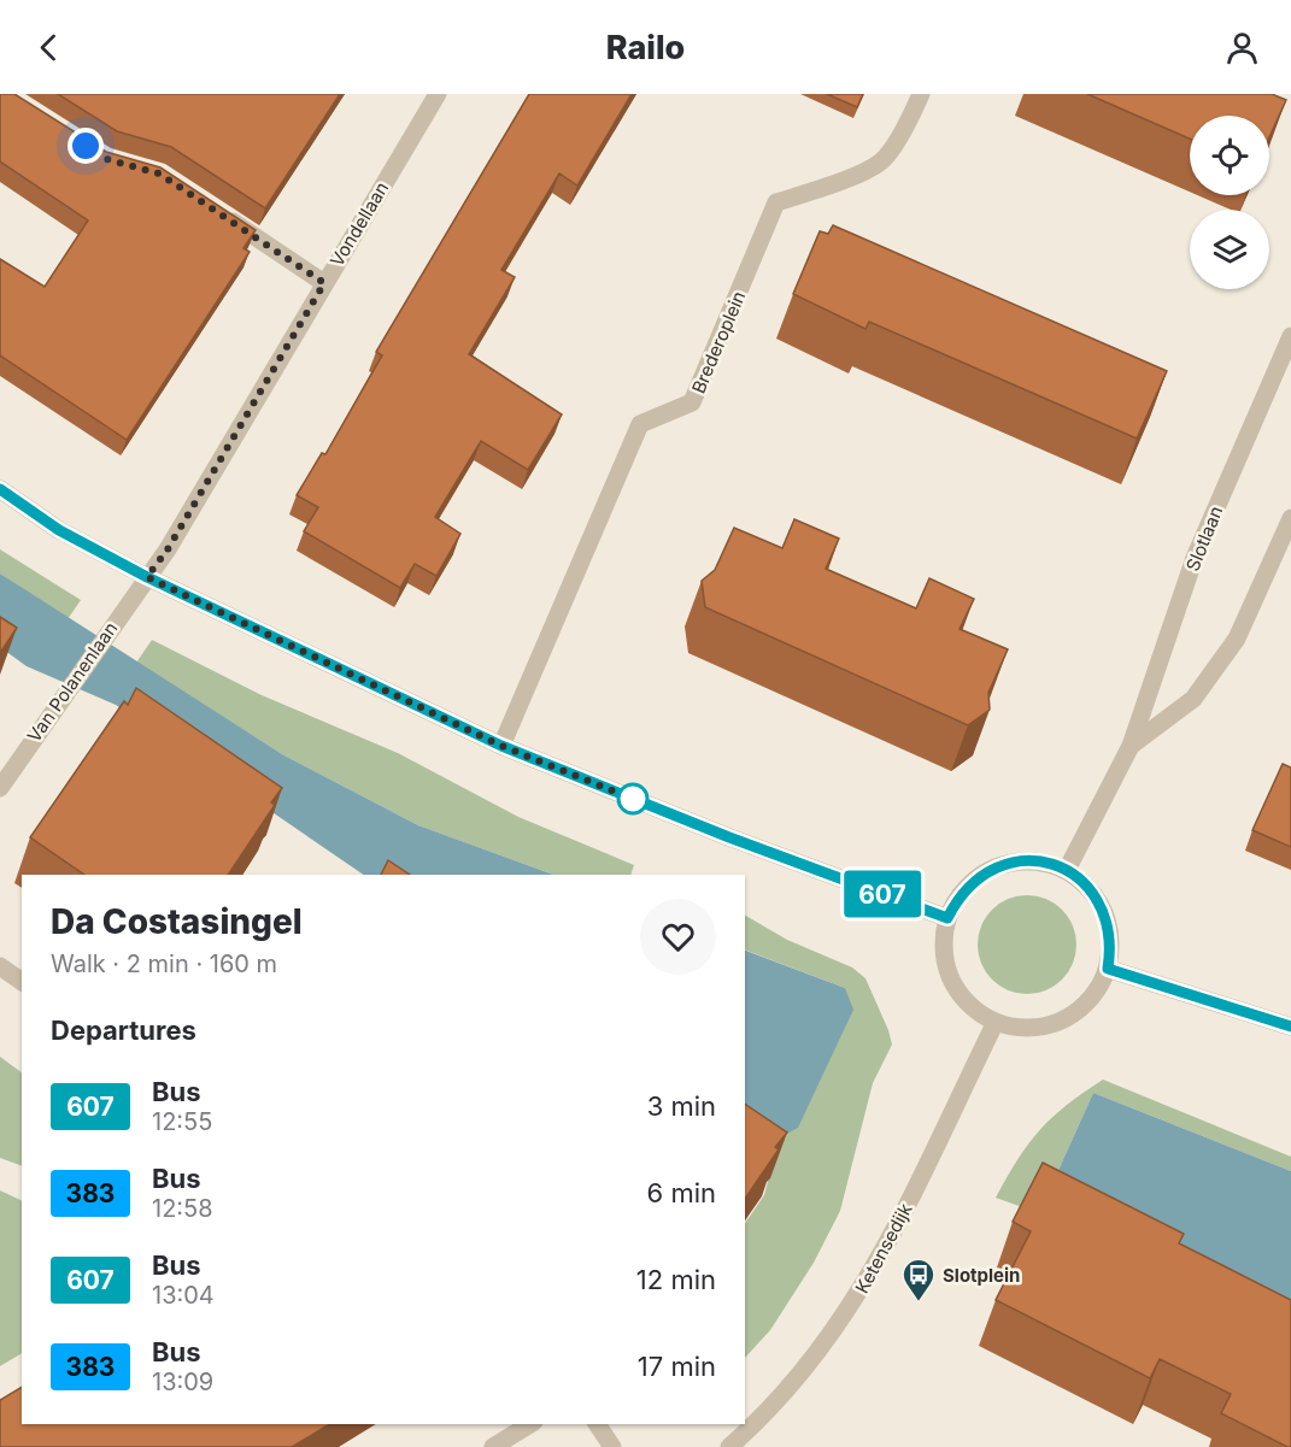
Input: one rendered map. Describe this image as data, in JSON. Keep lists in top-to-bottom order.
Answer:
{
  "streets": {
    "street": [
      "Vondellaan",
      "Brederoplein",
      "Slotlaan",
      "Van Polanenlaan",
      "Ketensedijk"
    ]
  },
  "crossings": [
    ["Vondellaan", "Van Polanenlaan"],
    ["Slotlaan", "Ketensedijk"]
  ],
  "places": {
    "bus stop": ["Slotplein"]
  },
  "lines": ["bus line 607"],
  "page": {
    "header": "Railo",
    "on_map": "607",
    "heading": [
      ["Da Costasingel", "Walk · 2 min · 160 m"],
      "Departures"
    ],
    "list": [
      {
        "mark": "607",
        "name": "Bus",
        "note": "12:55",
        "value": "3 min"
      },
      {
        "mark": "383",
        "name": "Bus",
        "note": "12:58",
        "value": "6 min"
      },
      {
        "mark": "607",
        "name": "Bus",
        "note": "13:04",
        "value": "12 min"
      },
      {
        "mark": "383",
        "name": "Bus",
        "note": "13:09",
        "value": "17 min"
      }
    ]
  }
}
